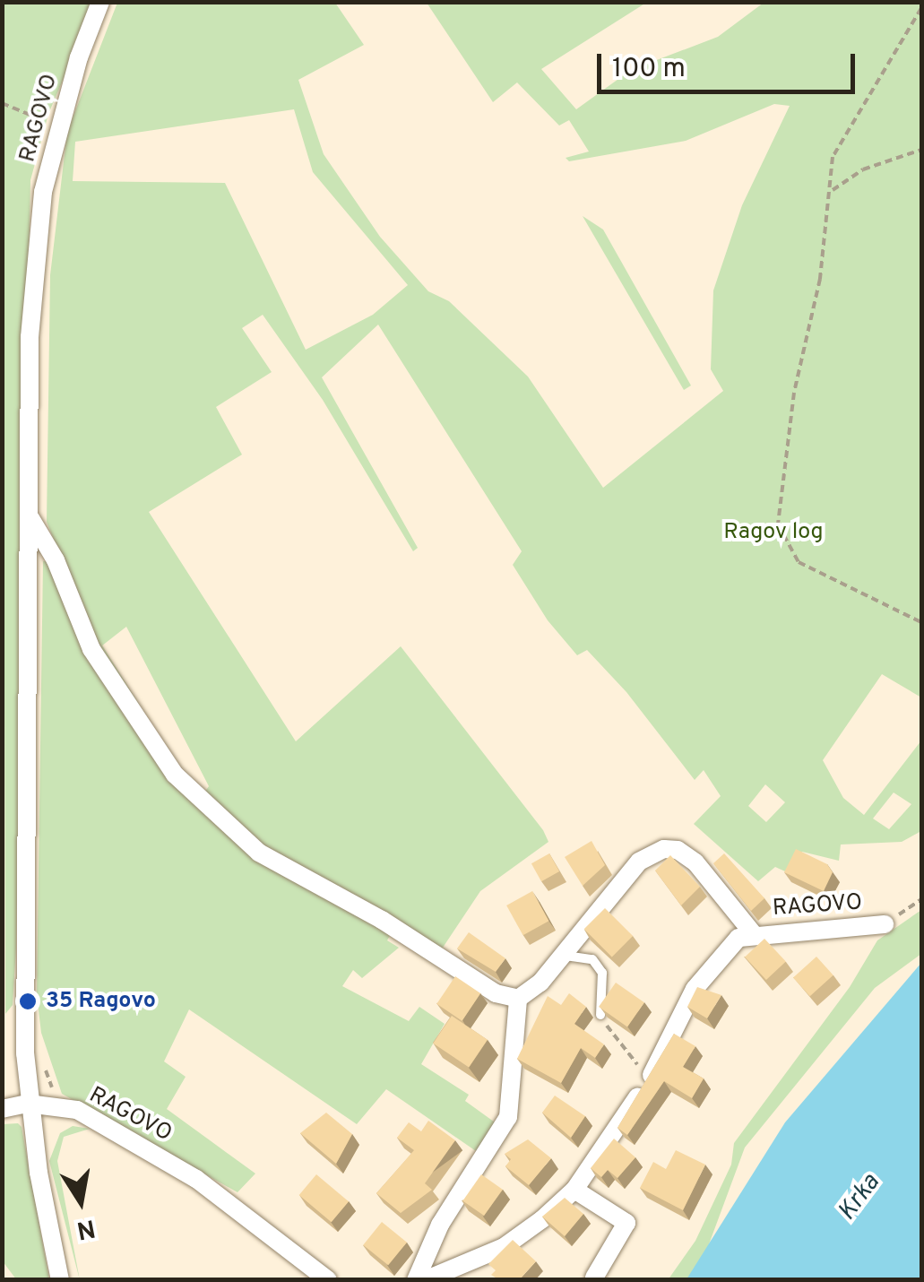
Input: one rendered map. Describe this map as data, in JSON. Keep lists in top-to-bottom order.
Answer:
{
  "streets": {
    "street": ["RAGOVO"]
  },
  "water": ["Krka"],
  "parks": ["Ragov log"],
  "places": ["35 Ragovo"],
  "scale_bar": "100 m",
  "north": "bottom"
}
